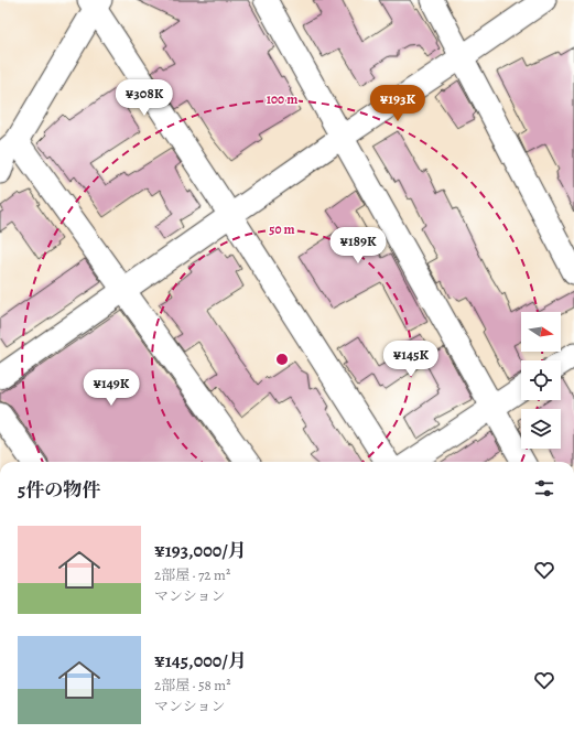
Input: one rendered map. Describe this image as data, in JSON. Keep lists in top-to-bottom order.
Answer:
{
  "north": "right",
  "page": {
    "price": [
      "¥308K",
      "¥193K",
      "¥189K",
      "¥145K",
      "¥149K"
    ],
    "heading": "5件の物件",
    "list": [
      {
        "name": "¥193,000/月",
        "note": "2部屋 · 72 m² · マンション"
      },
      {
        "name": "¥145,000/月",
        "note": "2部屋 · 58 m² · マンション"
      }
    ]
  },
  "rings": ["100 m", "50 m"]
}
